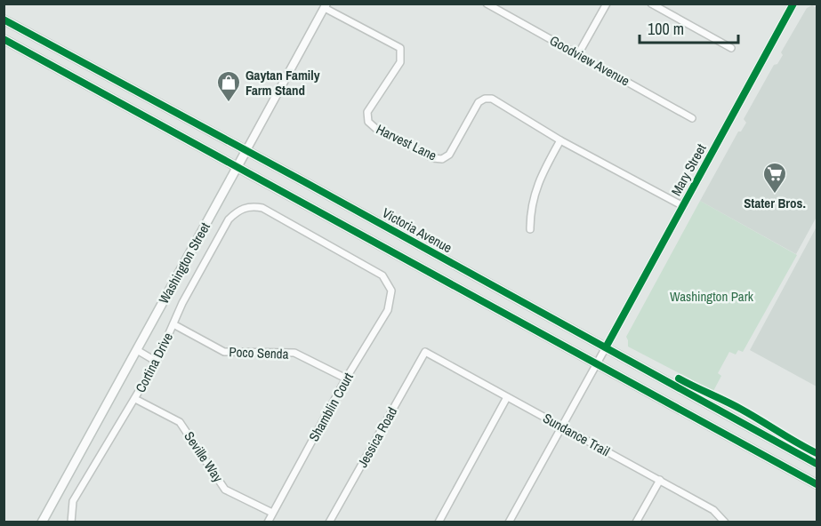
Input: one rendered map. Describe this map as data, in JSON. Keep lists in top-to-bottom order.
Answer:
{
  "streets": {
    "main road": ["Victoria Avenue", "Washington Street"],
    "street": [
      "Goodview Avenue",
      "Harvest Lane",
      "Mary Street",
      "Poco Senda",
      "Cortina Drive",
      "Shamblin Court",
      "Sundance Trail",
      "Jessica Road",
      "Seville Way"
    ]
  },
  "crossings": [
    ["Harvest Lane", "Mary Street"],
    ["Harvest Lane", "Washington Street"],
    ["Mary Street", "Victoria Avenue"],
    ["Mary Street", "Sundance Trail"],
    ["Victoria Avenue", "Washington Street"],
    ["Poco Senda", "Cortina Drive"],
    ["Poco Senda", "Shamblin Court"],
    ["Cortina Drive", "Shamblin Court"],
    ["Cortina Drive", "Seville Way"],
    ["Shamblin Court", "Seville Way"],
    ["Sundance Trail", "Jessica Road"]
  ],
  "parks": ["Washington Park"],
  "places": {
    "shop": ["Gaytan Family Farm Stand"],
    "supermarket": ["Stater Bros."]
  },
  "scale_bar": "100 m"
}
